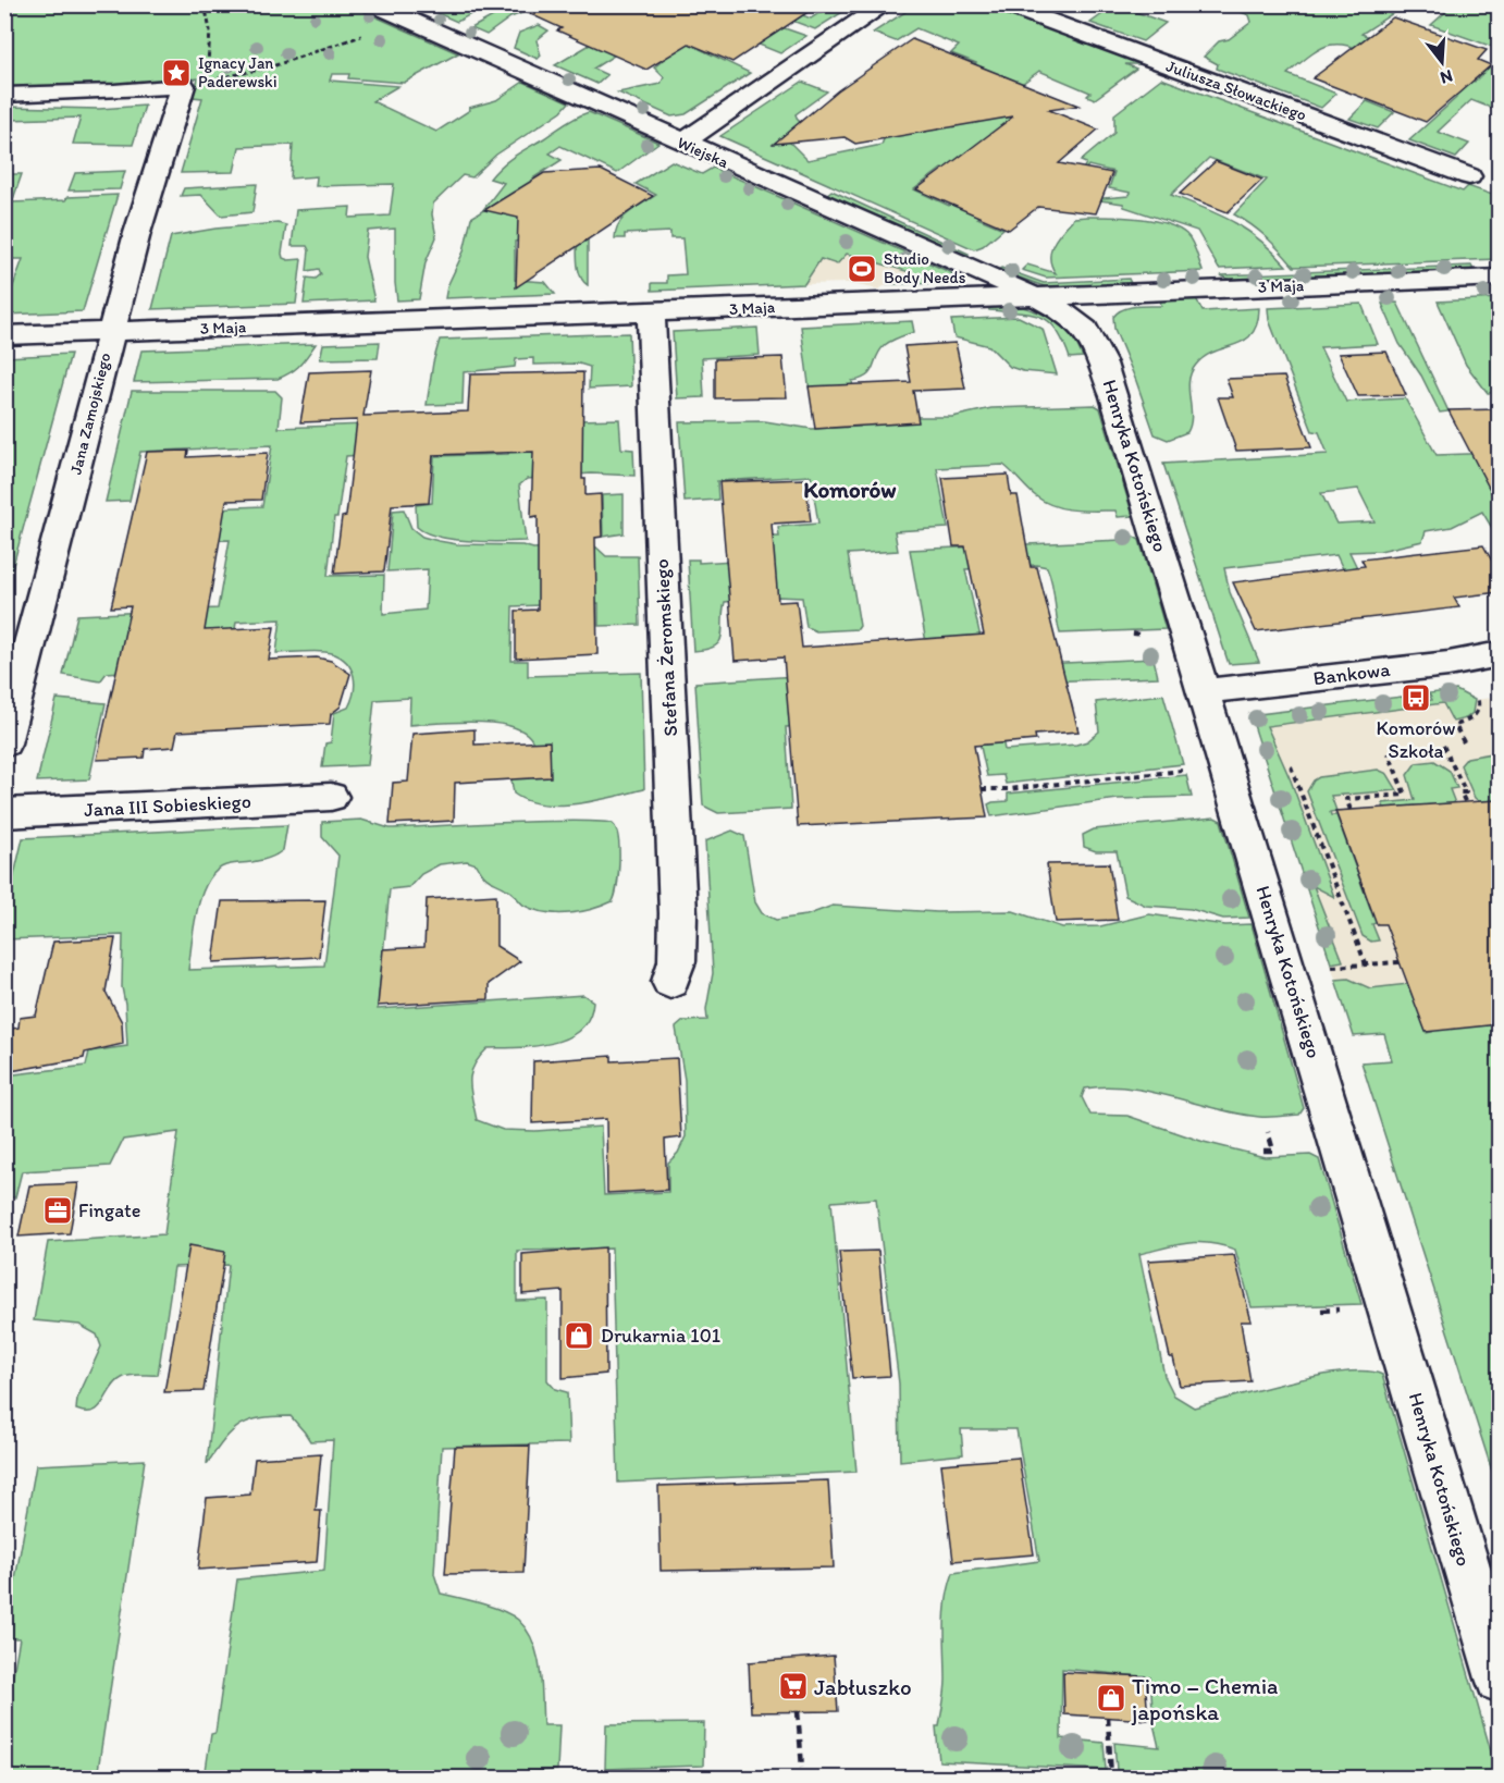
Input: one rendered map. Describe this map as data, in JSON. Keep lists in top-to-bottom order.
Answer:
{
  "streets": {
    "street": [
      "Juliusza Słowackiego",
      "Wiejska",
      "3 Maja",
      "Jana Zamojskiego",
      "Henryka Kotońskiego",
      "Stefana Żeromskiego",
      "Bankowa",
      "Jana III Sobieskiego"
    ]
  },
  "crossings": [
    ["Wiejska", "3 Maja"],
    ["Wiejska", "Henryka Kotońskiego"],
    ["3 Maja", "Jana Zamojskiego"],
    ["3 Maja", "Henryka Kotońskiego"],
    ["3 Maja", "Stefana Żeromskiego"],
    ["Henryka Kotońskiego", "Bankowa"]
  ],
  "districts": ["Komorów"],
  "places": {
    "place": ["Ignacy Jan Paderewski"],
    "sports": ["Studio Body Needs"],
    "bus stop": ["Komorów Szkoła"],
    "office": ["Fingate"],
    "shop": ["Drukarnia 101", "Timo – Chemia japońska"],
    "supermarket": ["Jabłuszko"]
  },
  "north": "bottom"
}
